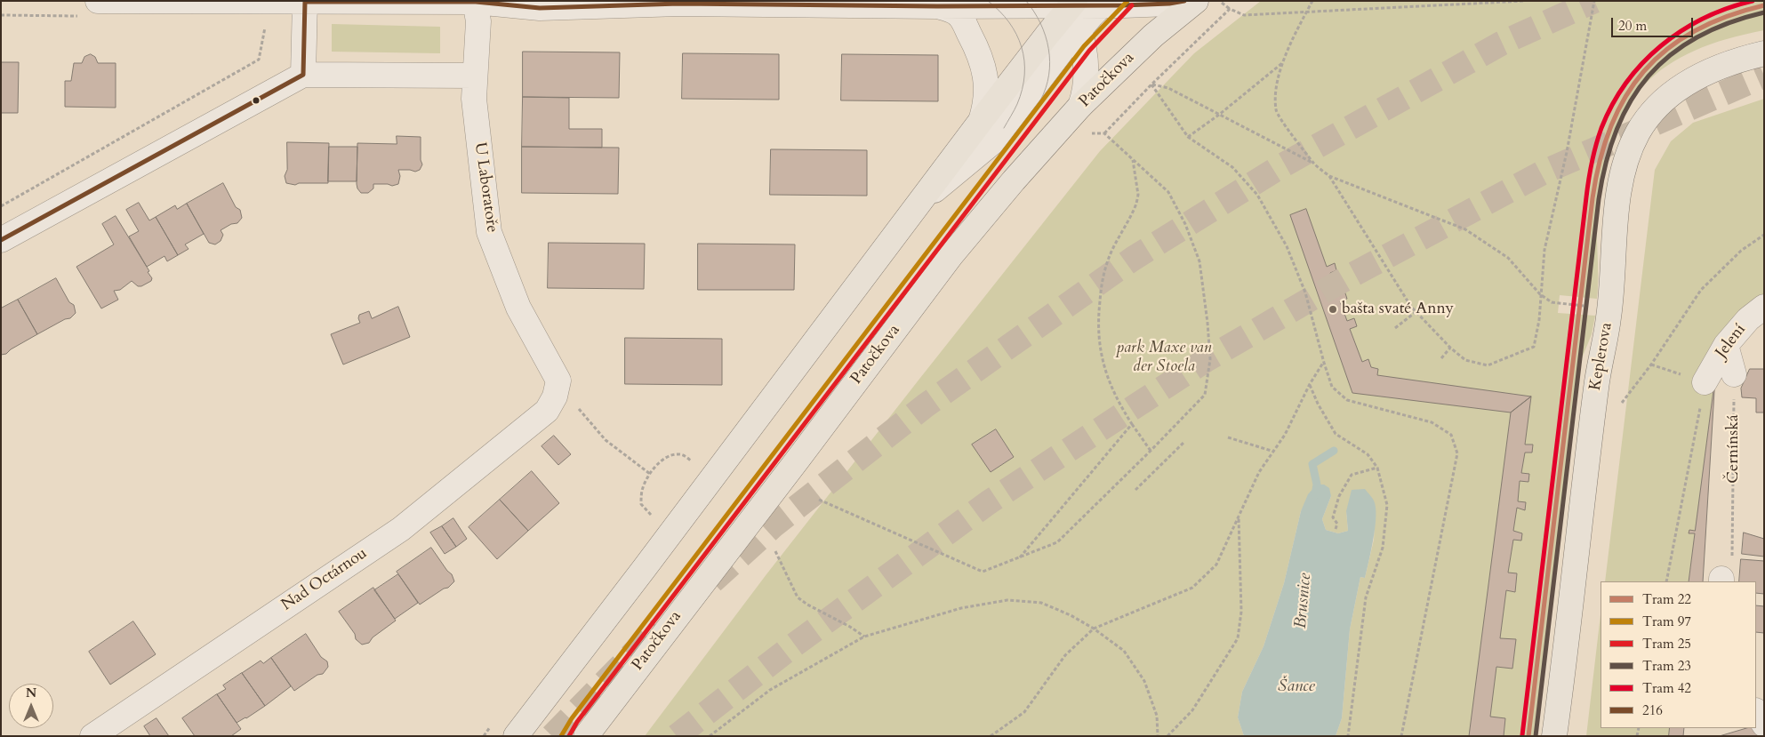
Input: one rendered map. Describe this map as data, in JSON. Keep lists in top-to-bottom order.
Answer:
{
  "streets": {
    "main road": ["Patočkova", "Keplerova"],
    "street": ["U Laboratoře", "Jelení", "Nad Octárnou"],
    "path": ["Černínská"]
  },
  "crossings": [
    ["U Laboratoře", "Nad Octárnou"]
  ],
  "water": ["Brusnice", "Šance"],
  "parks": ["park Maxe van der Stoela"],
  "places": ["bašta svaté Anny"],
  "lines": [
    "tram line 97",
    "tram line 42",
    "transit line 216",
    "tram line 22",
    "tram line 25",
    "tram line 23"
  ],
  "legend": [
    "Tram 22",
    "Tram 97",
    "Tram 25",
    "Tram 23",
    "Tram 42",
    "216"
  ],
  "scale_bar": "20 m",
  "north": "top"
}
